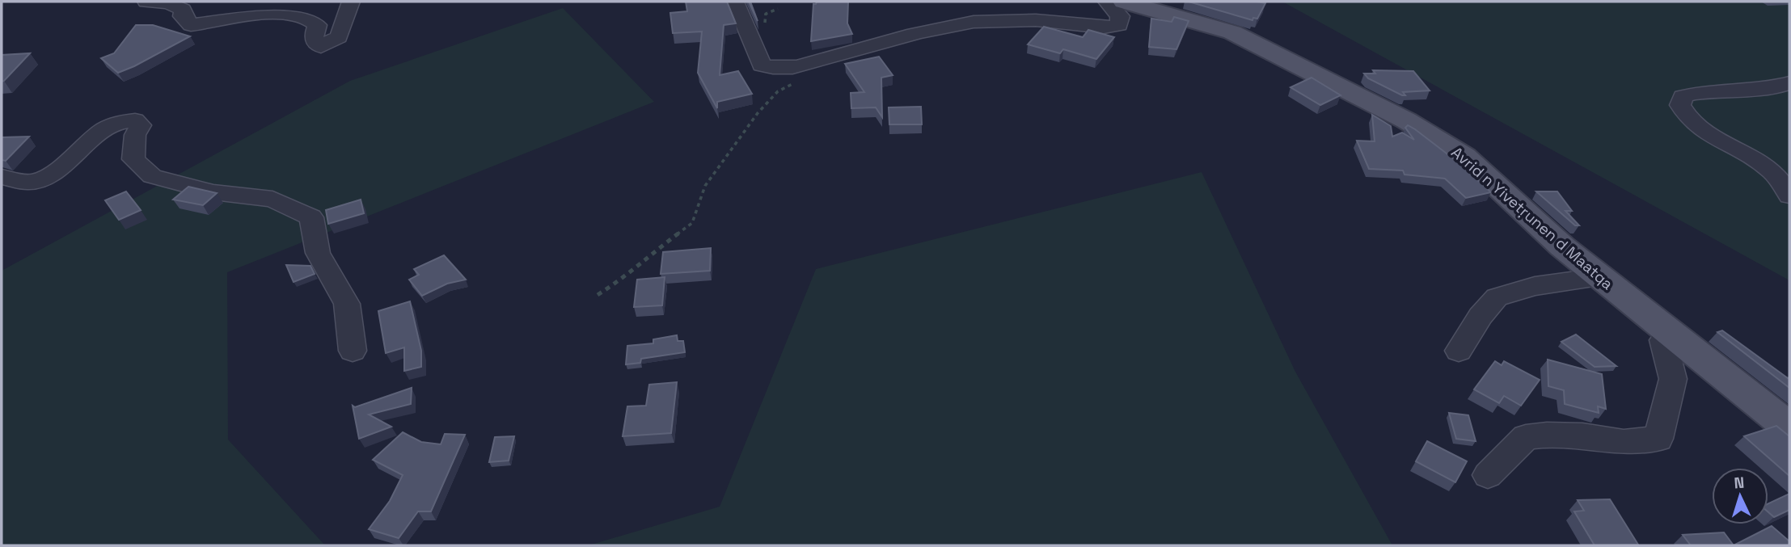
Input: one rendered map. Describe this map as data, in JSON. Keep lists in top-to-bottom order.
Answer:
{
  "streets": {
    "main road": ["Avrid n Yivetṛunen d Maatqa"]
  },
  "north": "top"
}
